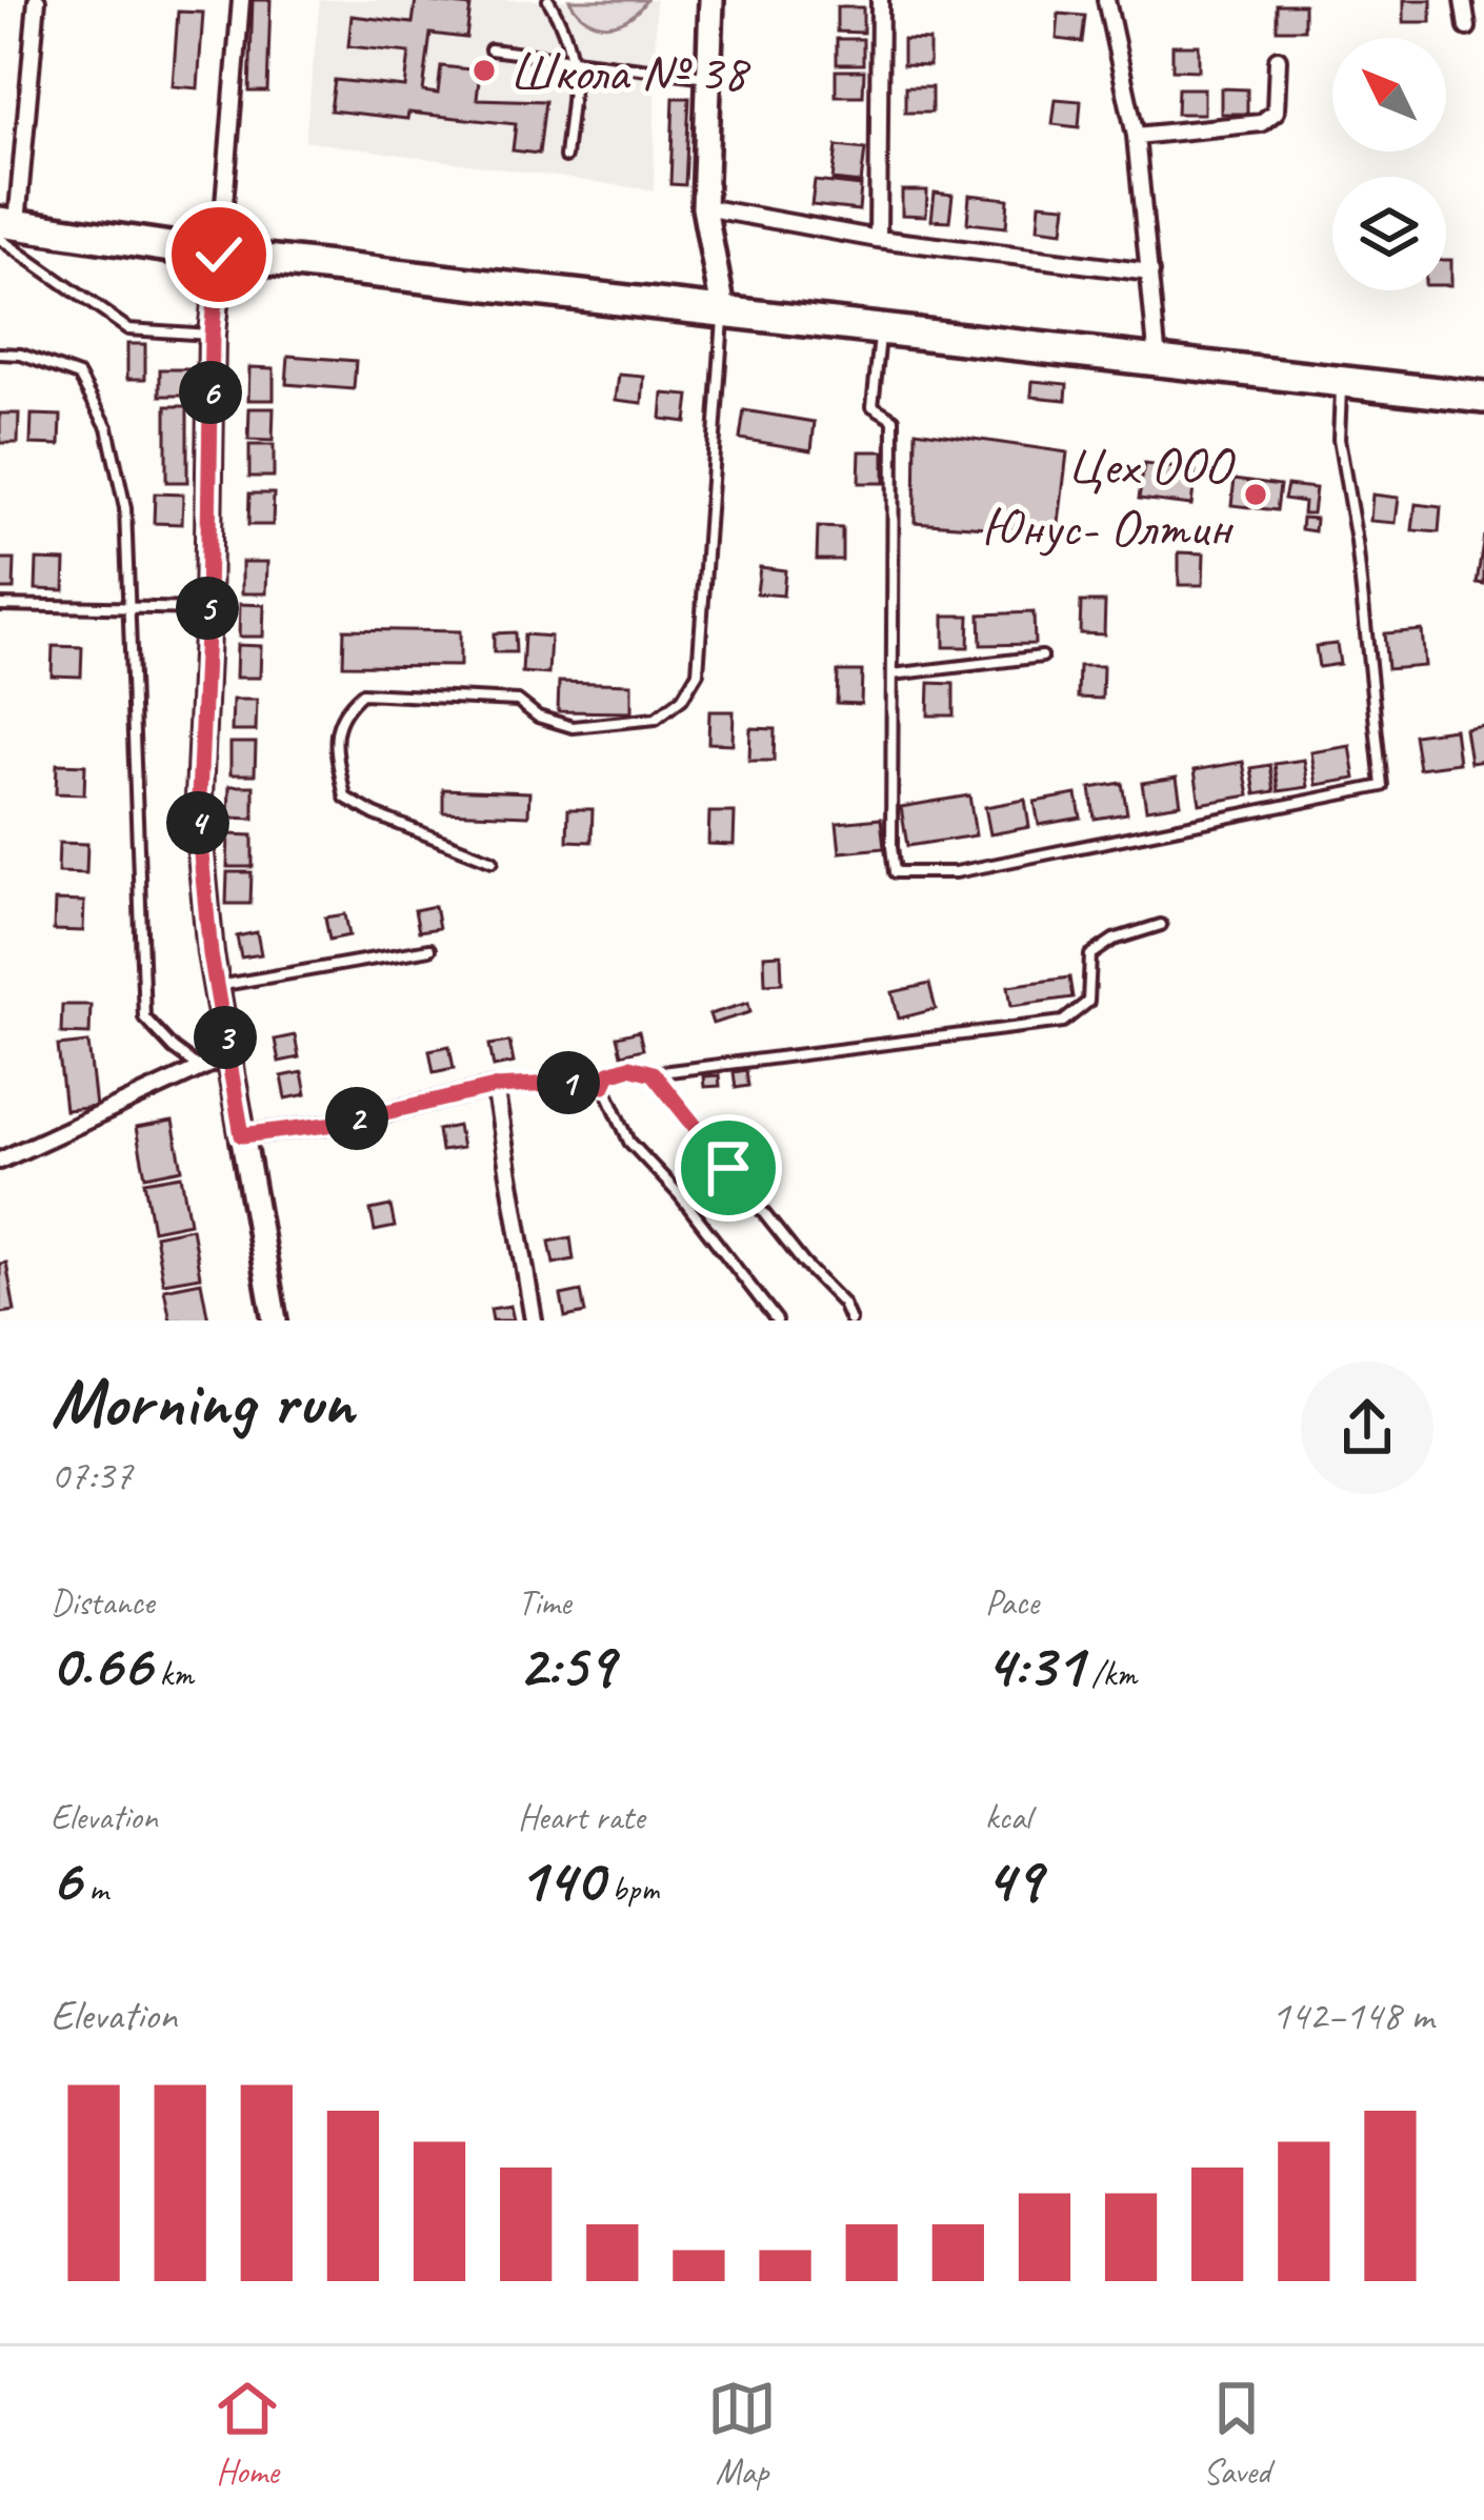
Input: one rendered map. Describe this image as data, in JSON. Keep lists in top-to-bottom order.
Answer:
{
  "places": ["Школа № 38", "Цех ООО Юнус- Олтин"],
  "north": "top left",
  "page": {
    "pins": [
      "6",
      "5",
      "4",
      "3",
      "1",
      "2"
    ],
    "heading": ["Morning run", "07:37"],
    "stats": [
      ["Distance", "0.66 km"],
      ["Time", "2:59"],
      ["Pace", "4:31 /km"],
      ["Elevation", "6 m"],
      ["Heart rate", "140 bpm"],
      ["kcal", "49"]
    ],
    "chart": ["Elevation", "142–148 m"],
    "tabs": ["Home", "Map", "Saved"]
  }
}
